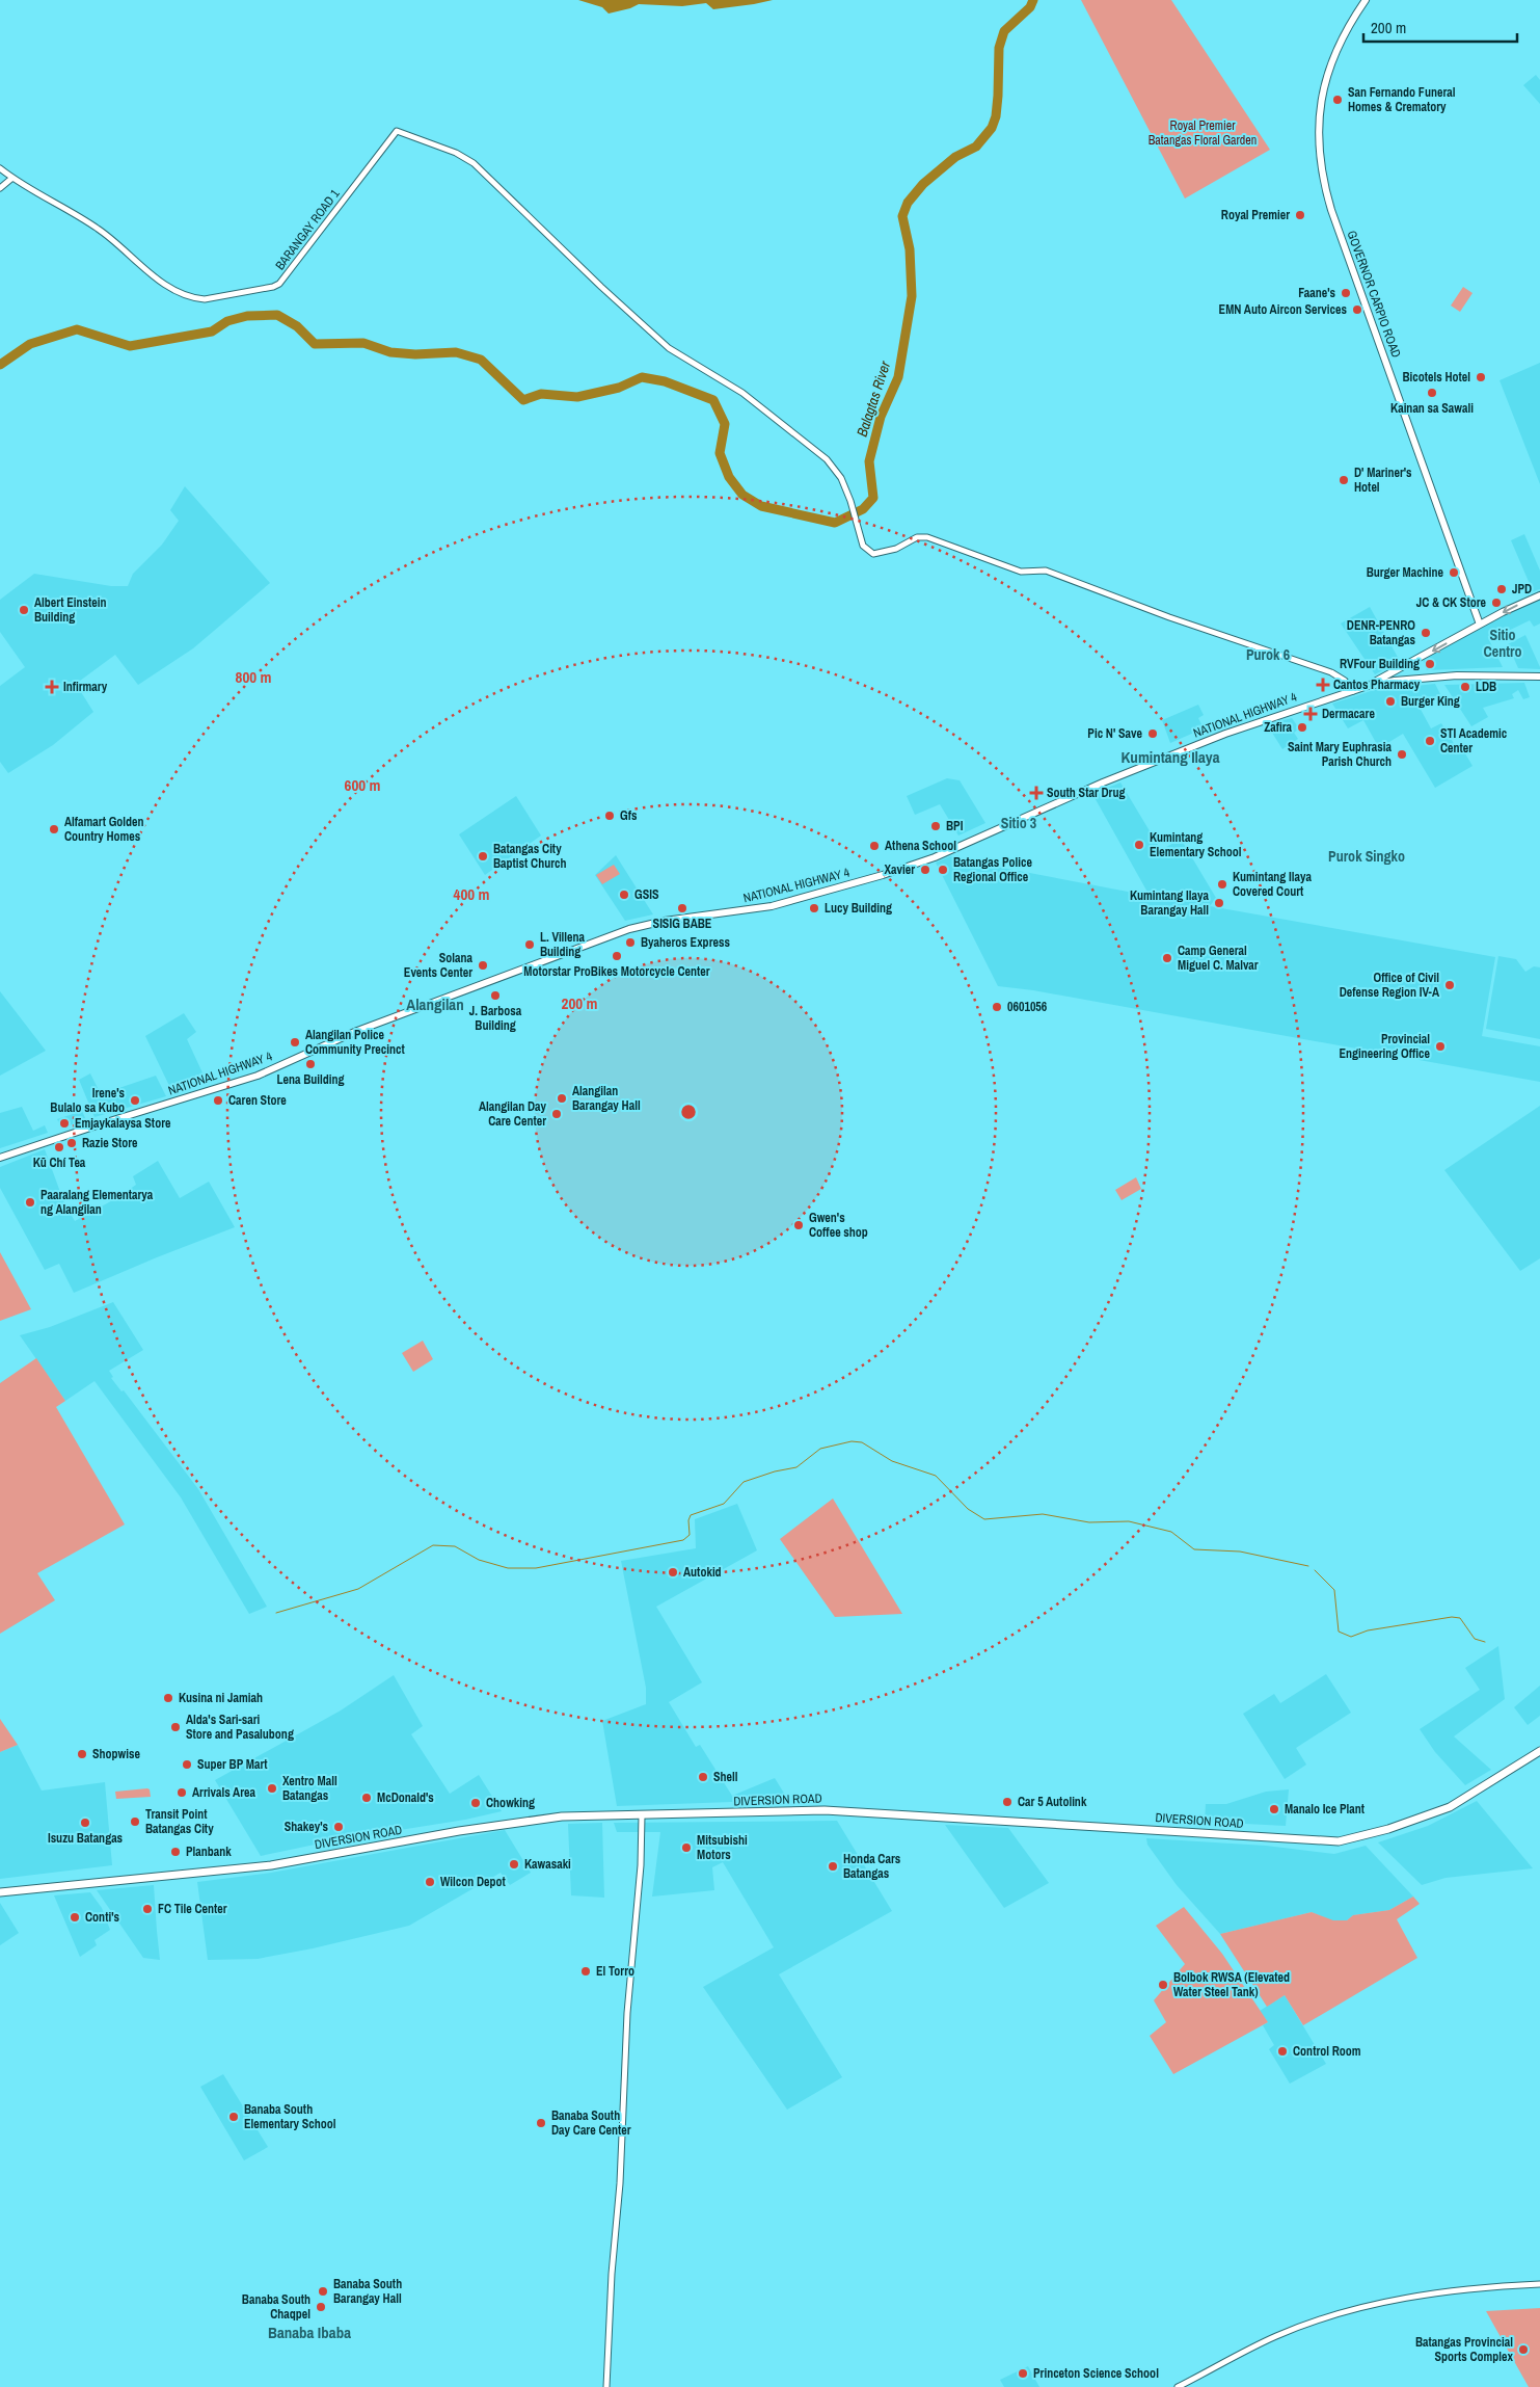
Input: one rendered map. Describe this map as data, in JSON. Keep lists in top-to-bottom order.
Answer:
{
  "streets": {
    "highway": ["DIVERSION ROAD"],
    "main road": ["GOVERNOR CARPIO ROAD", "NATIONAL HIGHWAY 4"],
    "street": ["BARANGAY ROAD 1"]
  },
  "crossings": [
    ["BARANGAY ROAD 1", "NATIONAL HIGHWAY 4"]
  ],
  "districts": [
    "Sitio Centro",
    "Purok 6",
    "Kumintang Ilaya",
    "Sitio 3",
    "Purok Singko",
    "Alangilan",
    "Banaba Ibaba"
  ],
  "water": ["Balagtas River"],
  "parks": ["Royal Premier Batangas Floral Garden"],
  "places": {
    "other": [
      "San Fernando Funeral Homes & Crematory",
      "Royal Premier",
      "Faane's",
      "EMN Auto Aircon Services",
      "Bicotels Hotel",
      "Kainan sa Sawali",
      "D' Mariner's Hotel",
      "Burger Machine",
      "JPD",
      "JC & CK Store",
      "Albert Einstein Building",
      "DENR-PENRO Batangas",
      "RVFour Building",
      "LDB",
      "Burger King",
      "Zafira",
      "Pic N' Save",
      "STI Academic Center",
      "Saint Mary Euphrasia Parish Church",
      "Gfs",
      "BPI",
      "Alfamart Golden Country Homes",
      "Kumintang Elementary School",
      "Athena School",
      "Batangas City Baptist Church",
      "Xavier",
      "Batangas Police Regional Office",
      "Kumintang Ilaya Covered Court",
      "GSIS",
      "Kumintang Ilaya Barangay Hall",
      "SISIG BABE",
      "Lucy Building",
      "Byaheros Express",
      "L. Villena Building",
      "Motorstar ProBikes Motorcycle Center",
      "Camp General Miguel C. Malvar",
      "Solana Events Center",
      "Office of Civil Defense Region IV-A",
      "J. Barbosa Building",
      "0601056",
      "Alangilan Police Community Precinct",
      "Provincial Engineering Office",
      "Lena Building",
      "Alangilan Barangay Hall",
      "Irene's Bulalo sa Kubo",
      "Caren Store",
      "Alangilan Day Care Center",
      "Emjaykalaysa Store",
      "Razie Store",
      "Kū Chí Tea",
      "Paaralang Elementarya ng Alangilan",
      "Gwen's Coffee shop",
      "Autokid",
      "Kusina ni Jamiah",
      "Alda's Sari-sari Store and Pasalubong",
      "Shopwise",
      "Super BP Mart",
      "Shell",
      "Xentro Mall Batangas",
      "Arrivals Area",
      "McDonald's",
      "Car 5 Autolink",
      "Chowking",
      "Manalo Ice Plant",
      "Transit Point Batangas City",
      "Isuzu Batangas",
      "Shakey's",
      "Mitsubishi Motors",
      "Planbank",
      "Kawasaki",
      "Honda Cars Batangas",
      "Wilcon Depot",
      "FC Tile Center",
      "Conti's",
      "El Torro",
      "Bolbok RWSA (Elevated Water Steel Tank)",
      "Control Room",
      "Banaba South Elementary School",
      "Banaba South Day Care Center",
      "Banaba South Barangay Hall",
      "Banaba South Chaqpel",
      "Batangas Provincial Sports Complex",
      "Princeton Science School"
    ],
    "health": [
      "Cantos Pharmacy",
      "Infirmary",
      "Dermacare",
      "South Star Drug"
    ]
  },
  "scale_bar": "200 m",
  "rings": [
    "800 m",
    "600 m",
    "400 m",
    "200 m"
  ]
}
